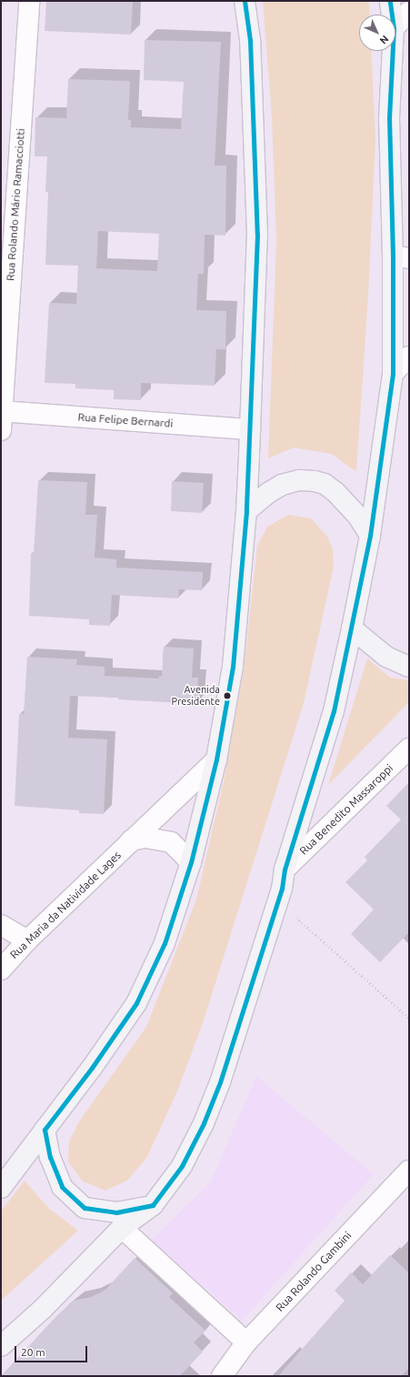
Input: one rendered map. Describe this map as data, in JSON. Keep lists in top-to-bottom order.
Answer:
{
  "streets": {
    "street": [
      "Rua Rolando Mário Ramacciotti",
      "Rua Felipe Bernardi",
      "Rua Benedito Massaroppi",
      "Rua Maria da Natividade Lages",
      "Rua Rolando Gambini"
    ]
  },
  "crossings": [
    ["Rua Rolando Mário Ramacciotti", "Rua Felipe Bernardi"]
  ],
  "places": ["Avenida Presidente"],
  "scale_bar": "20 m",
  "north": "bottom right"
}
